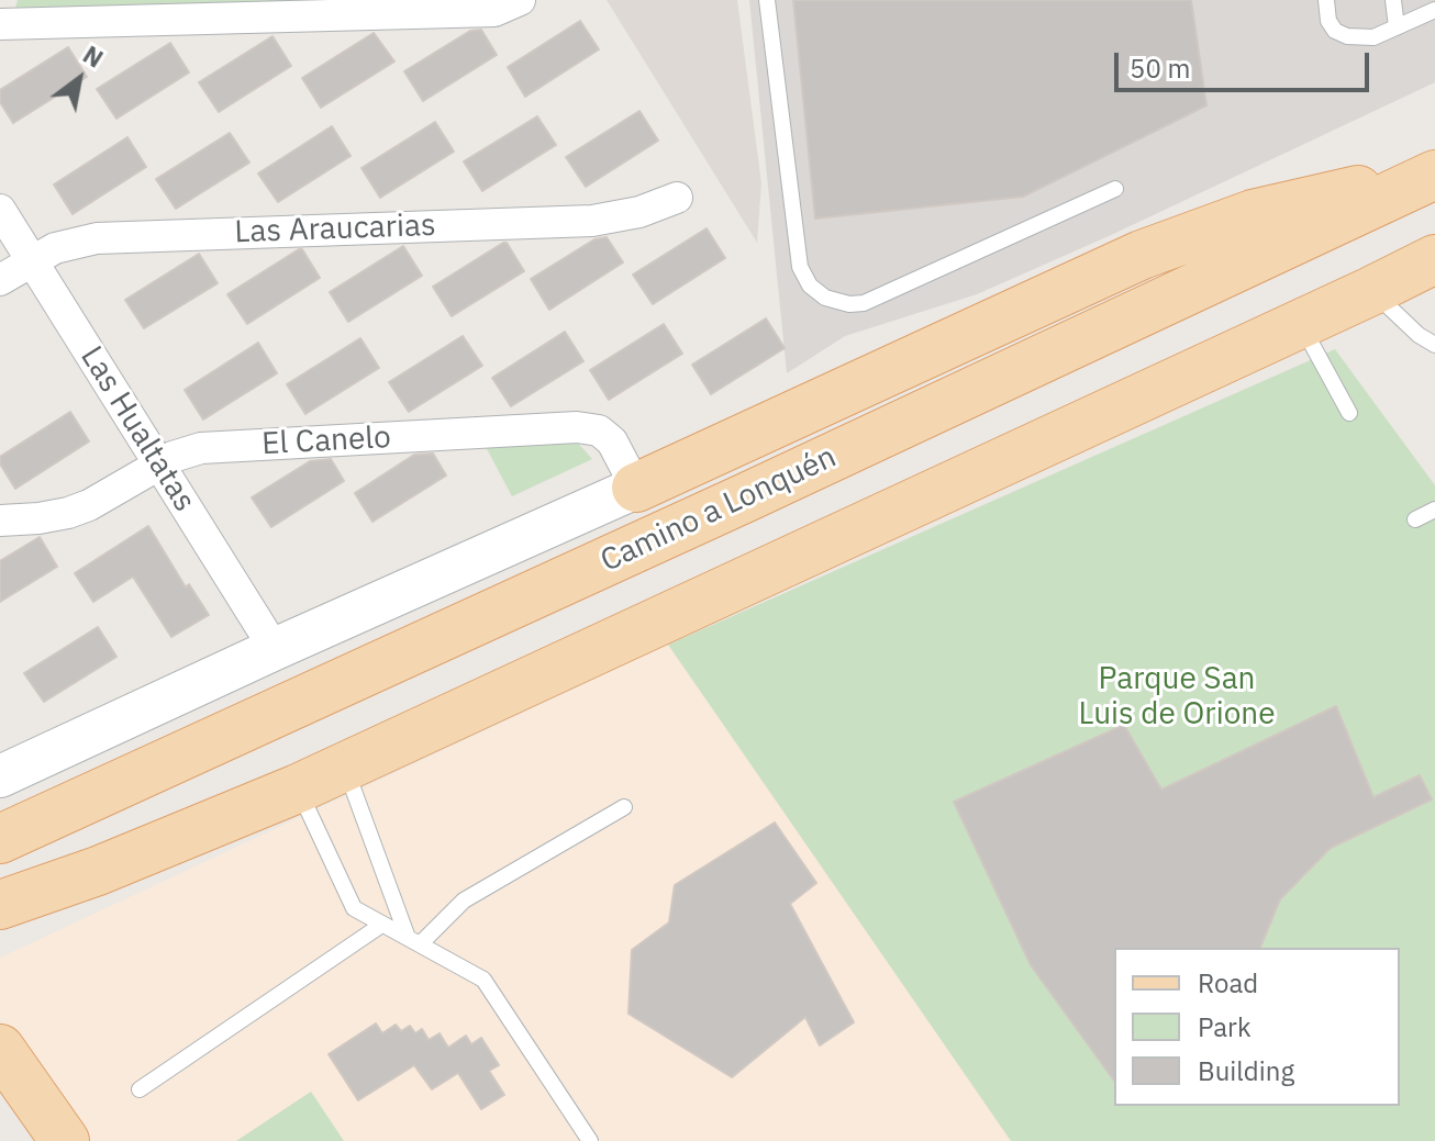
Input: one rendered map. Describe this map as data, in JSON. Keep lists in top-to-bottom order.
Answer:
{
  "streets": {
    "main road": ["Camino a Lonquén"],
    "street": ["Las Araucarias", "Las Hualtatas", "El Canelo"]
  },
  "crossings": [
    ["Las Araucarias", "Las Hualtatas"],
    ["Las Hualtatas", "El Canelo"],
    ["Las Hualtatas", "Camino a Lonquén"],
    ["El Canelo", "Camino a Lonquén"]
  ],
  "parks": ["Parque San Luis de Orione"],
  "legend": ["Road", "Park", "Building"],
  "scale_bar": "50 m",
  "north": "top right"
}
